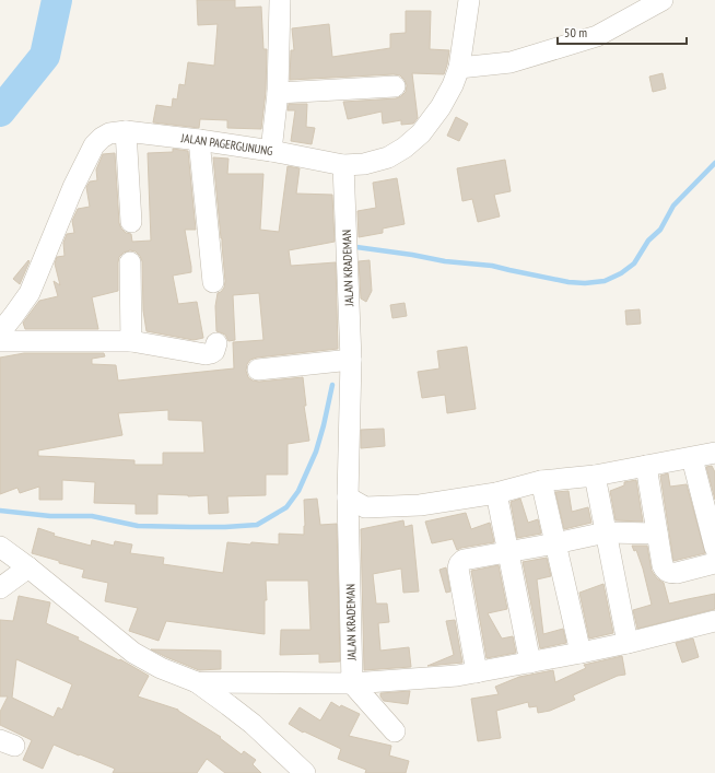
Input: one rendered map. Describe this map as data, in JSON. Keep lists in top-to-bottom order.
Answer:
{
  "streets": {
    "street": ["JALAN PAGERGUNUNG", "JALAN KRADEMAN"]
  },
  "crossings": [
    ["JALAN PAGERGUNUNG", "JALAN KRADEMAN"]
  ],
  "scale_bar": "50 m"
}
